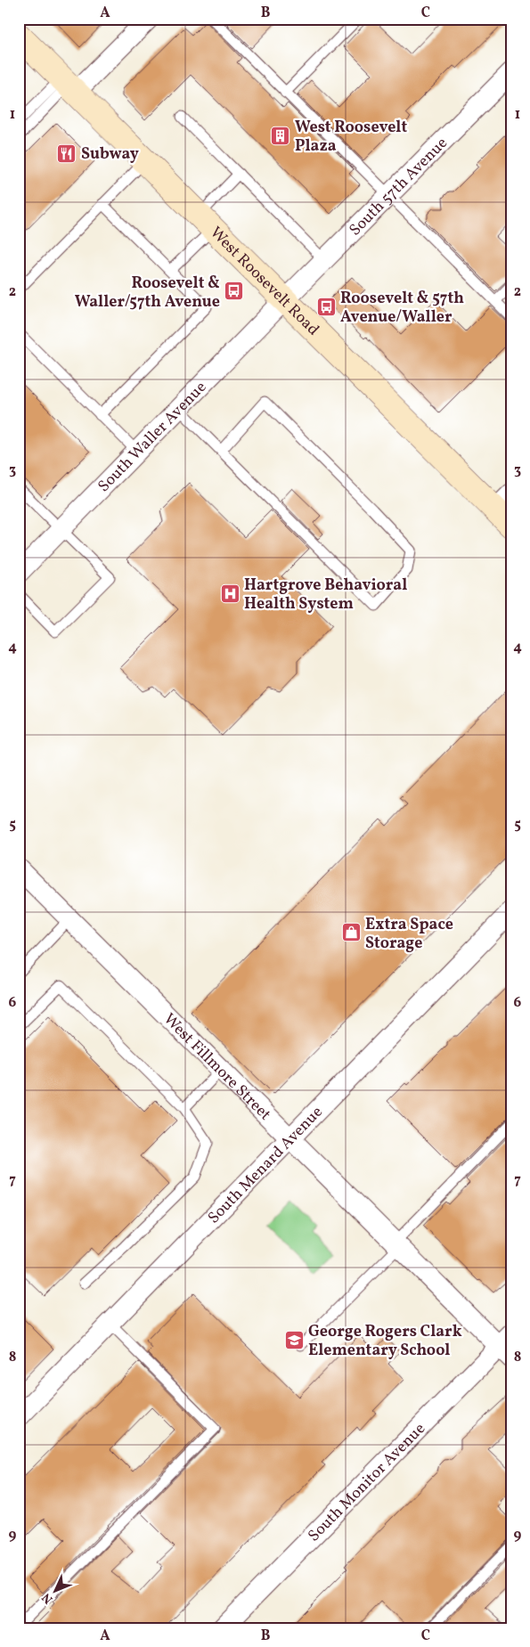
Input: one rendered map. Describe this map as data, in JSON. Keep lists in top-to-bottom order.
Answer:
{
  "streets": {
    "main road": ["West Roosevelt Road"],
    "street": [
      "South 57th Avenue",
      "South Waller Avenue",
      "West Fillmore Street",
      "South Menard Avenue",
      "South Monitor Avenue"
    ]
  },
  "crossings": [
    ["South 57th Avenue", "West Roosevelt Road"],
    ["South 57th Avenue", "South Waller Avenue"],
    ["West Roosevelt Road", "South Waller Avenue"],
    ["West Fillmore Street", "South Menard Avenue"],
    ["West Fillmore Street", "South Monitor Avenue"]
  ],
  "places": {
    "building": ["West Roosevelt Plaza"],
    "restaurant": ["Subway"],
    "bus stop": ["Roosevelt & Waller/57th Avenue", "Roosevelt & 57th Avenue/Waller"],
    "hospital": ["Hartgrove Behavioral Health System"],
    "shop": ["Extra Space Storage"],
    "school or university": ["George Rogers Clark Elementary School"]
  },
  "north": "bottom left",
  "grid": {
    "columns": ["A", "B", "C"],
    "rows": [
      "1",
      "2",
      "3",
      "4",
      "5",
      "6",
      "7",
      "8",
      "9"
    ]
  }
}
